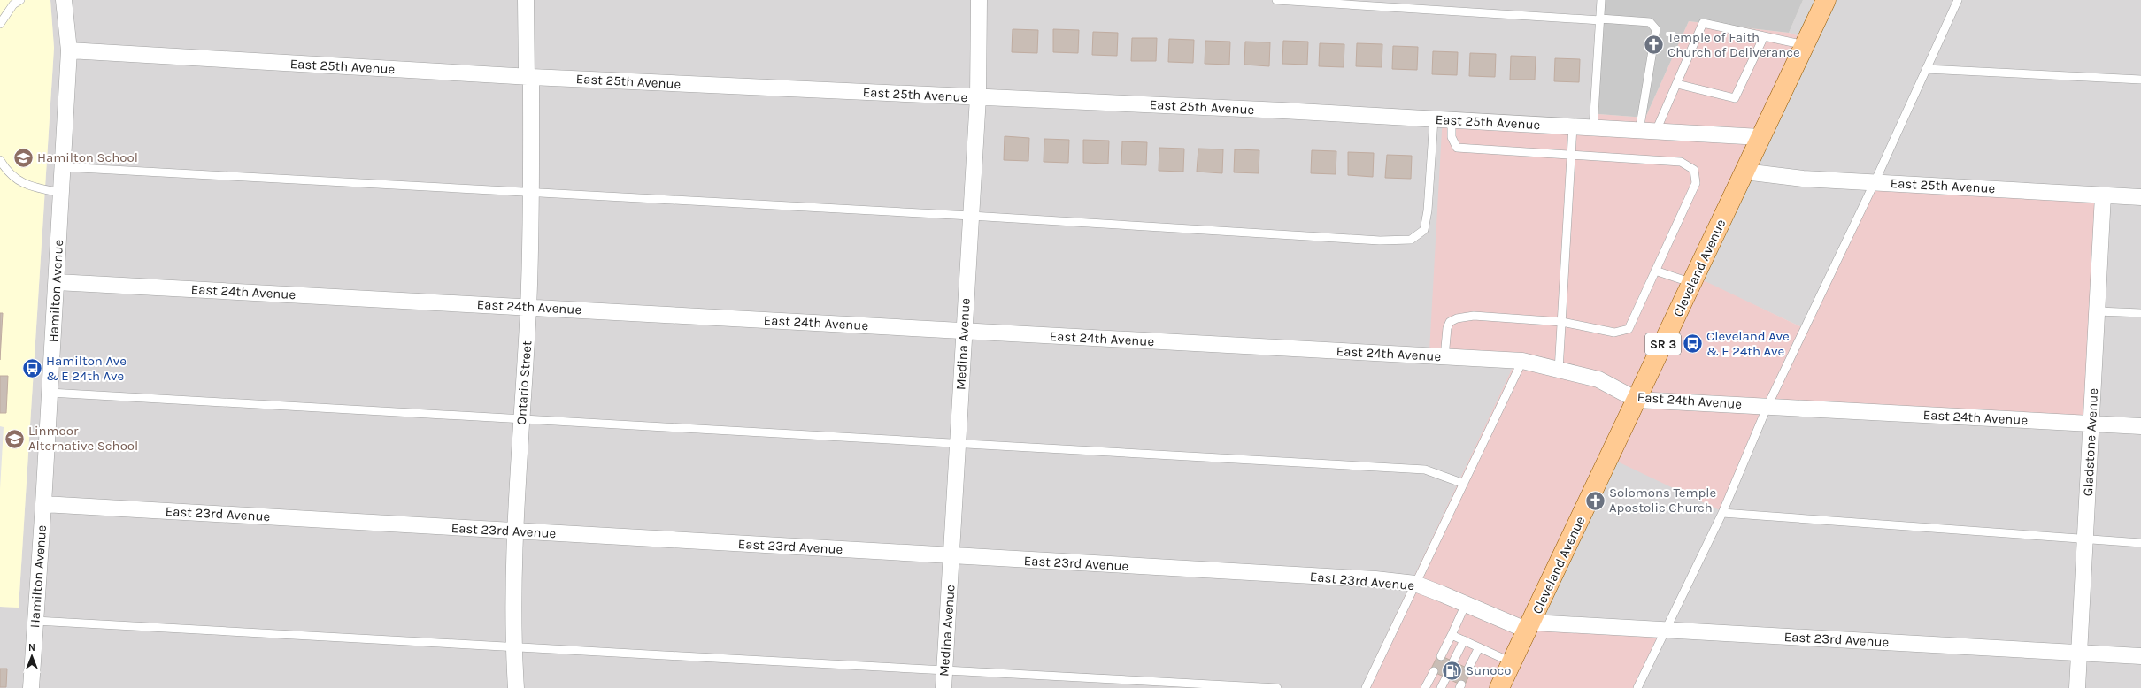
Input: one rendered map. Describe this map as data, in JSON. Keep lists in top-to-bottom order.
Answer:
{
  "streets": {
    "main road": ["Cleveland Avenue", "SR 3"],
    "street": [
      "East 25th Avenue",
      "Hamilton Avenue",
      "East 24th Avenue",
      "Medina Avenue",
      "Ontario Street",
      "Gladstone Avenue",
      "East 23rd Avenue"
    ]
  },
  "crossings": [
    ["East 25th Avenue", "Cleveland Avenue"],
    ["East 25th Avenue", "Hamilton Avenue"],
    ["East 25th Avenue", "Medina Avenue"],
    ["East 25th Avenue", "Ontario Street"],
    ["East 25th Avenue", "Gladstone Avenue"],
    ["Cleveland Avenue", "East 24th Avenue"],
    ["Cleveland Avenue", "East 23rd Avenue"],
    ["Hamilton Avenue", "East 24th Avenue"],
    ["Hamilton Avenue", "East 23rd Avenue"],
    ["East 24th Avenue", "Medina Avenue"],
    ["East 24th Avenue", "Ontario Street"],
    ["East 24th Avenue", "Gladstone Avenue"],
    ["Medina Avenue", "East 23rd Avenue"],
    ["Ontario Street", "East 23rd Avenue"],
    ["Gladstone Avenue", "East 23rd Avenue"]
  ],
  "places": {
    "church": ["Temple of Faith Church of Deliverance", "Solomons Temple Apostolic Church"],
    "school or university": ["Hamilton School", "Linmoor Alternative School"],
    "bus stop": ["Cleveland Ave & E 24th Ave", "Hamilton Ave & E 24th Ave"],
    "fuel station": ["Sunoco"]
  },
  "north": "top"
}
